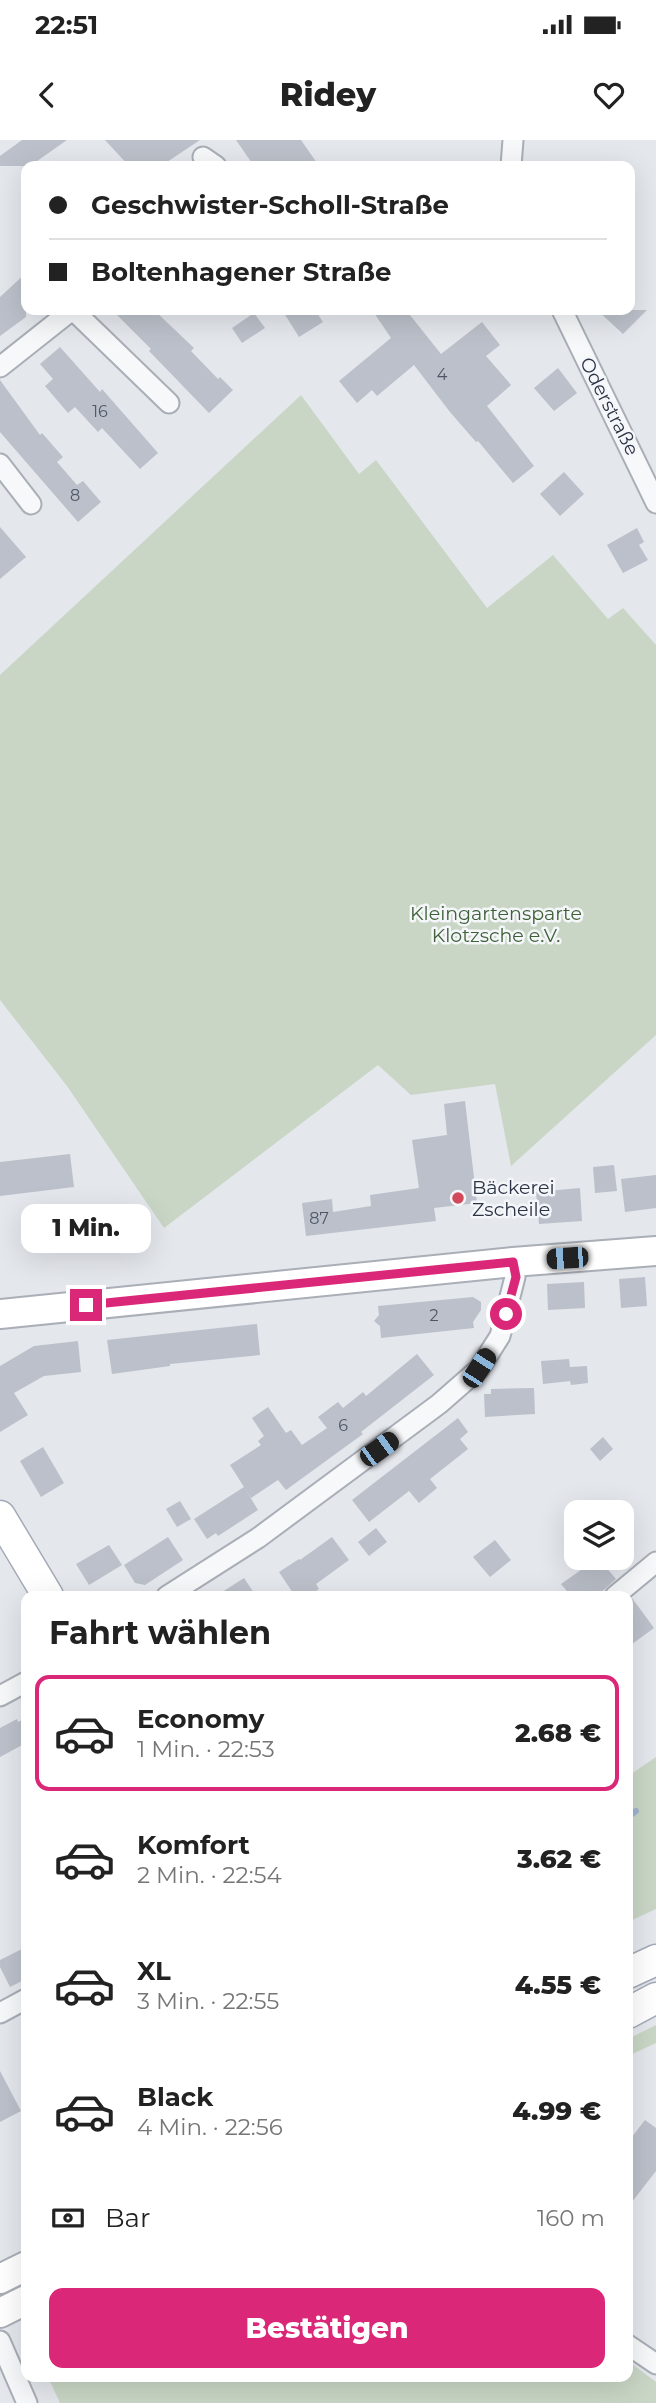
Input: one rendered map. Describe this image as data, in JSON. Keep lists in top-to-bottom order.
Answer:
{
  "streets": {
    "street": ["Oderstraße"]
  },
  "parks": ["Kleingartensparte Klotzsche e.V."],
  "places": ["Bäckerei Zscheile"],
  "house_numbers": [
    "4",
    "16",
    "8",
    "87",
    "2",
    "6"
  ],
  "page": {
    "status": "22:51",
    "header": "Ridey",
    "banner": ["Geschwister-Scholl-Straße", "Boltenhagener Straße"],
    "bubble": "1 Min.",
    "heading": "Fahrt wählen",
    "list": [
      {
        "name": "Economy",
        "note": "1 Min. · 22:53",
        "value": "2.68 €"
      },
      {
        "name": "Komfort",
        "note": "2 Min. · 22:54",
        "value": "3.62 €"
      },
      {
        "name": "XL",
        "note": "3 Min. · 22:55",
        "value": "4.55 €"
      },
      {
        "name": "Black",
        "note": "4 Min. · 22:56",
        "value": "4.99 €"
      }
    ],
    "pay": ["Bar", "160 m"],
    "buttons": "Bestätigen"
  }
}
